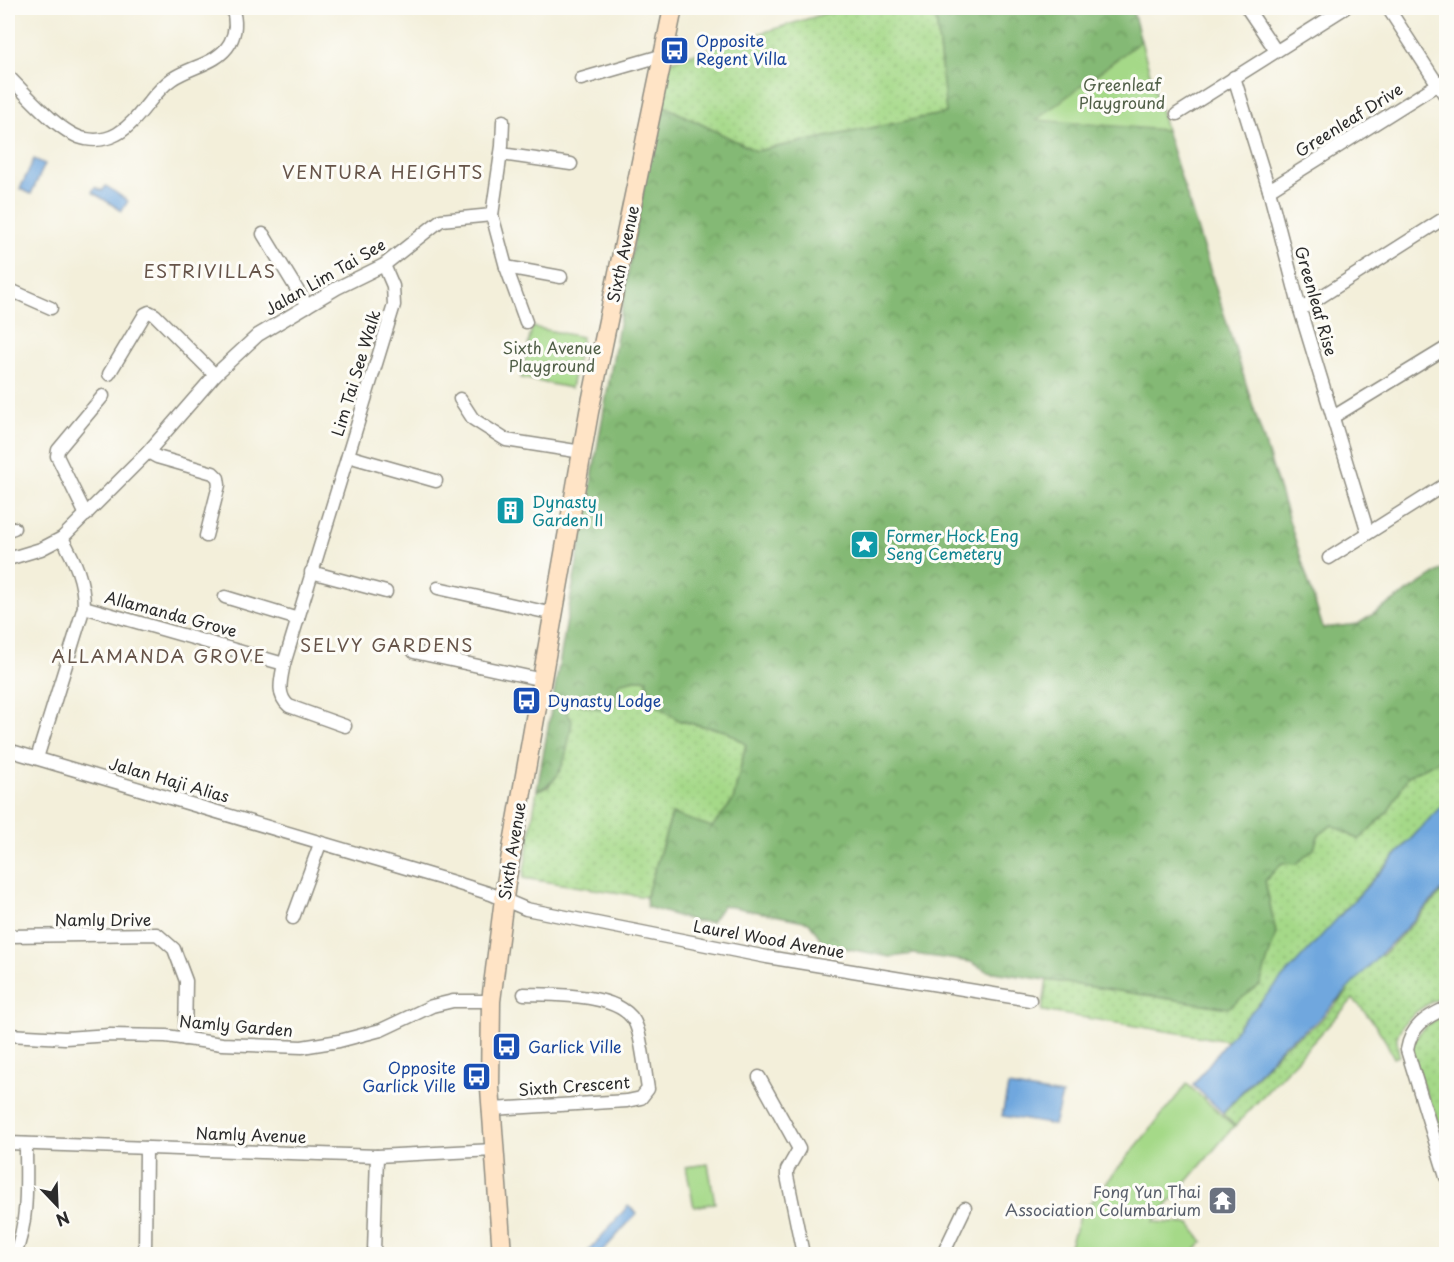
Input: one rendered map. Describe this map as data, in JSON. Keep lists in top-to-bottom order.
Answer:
{
  "streets": {
    "main road": ["Sixth Avenue"],
    "street": [
      "Greenleaf Drive",
      "Jalan Lim Tai See",
      "Greenleaf Rise",
      "Lim Tai See Walk",
      "Allamanda Grove",
      "Jalan Haji Alias",
      "Namly Drive",
      "Laurel Wood Avenue",
      "Namly Garden",
      "Sixth Crescent",
      "Namly Avenue"
    ]
  },
  "crossings": [
    ["Greenleaf Drive", "Greenleaf Rise"],
    ["Sixth Avenue", "Jalan Haji Alias"],
    ["Sixth Avenue", "Laurel Wood Avenue"],
    ["Sixth Avenue", "Namly Garden"],
    ["Sixth Avenue", "Sixth Crescent"],
    ["Sixth Avenue", "Namly Avenue"],
    ["Jalan Lim Tai See", "Lim Tai See Walk"],
    ["Jalan Lim Tai See", "Allamanda Grove"],
    ["Lim Tai See Walk", "Allamanda Grove"],
    ["Allamanda Grove", "Jalan Haji Alias"],
    ["Jalan Haji Alias", "Laurel Wood Avenue"],
    ["Namly Drive", "Namly Garden"]
  ],
  "districts": [
    "VENTURA HEIGHTS",
    "ESTRIVILLAS",
    "SELVY GARDENS",
    "ALLAMANDA GROVE"
  ],
  "parks": ["Greenleaf Playground", "Sixth Avenue Playground"],
  "places": {
    "bus stop": [
      "Opposite Regent Villa",
      "Dynasty Lodge",
      "Garlick Ville",
      "Opposite Garlick Ville"
    ],
    "building": ["Dynasty Garden II"],
    "place": ["Former Hock Eng Seng Cemetery"],
    "temple": ["Fong Yun Thai Association Columbarium"]
  },
  "north": "bottom right"
}
